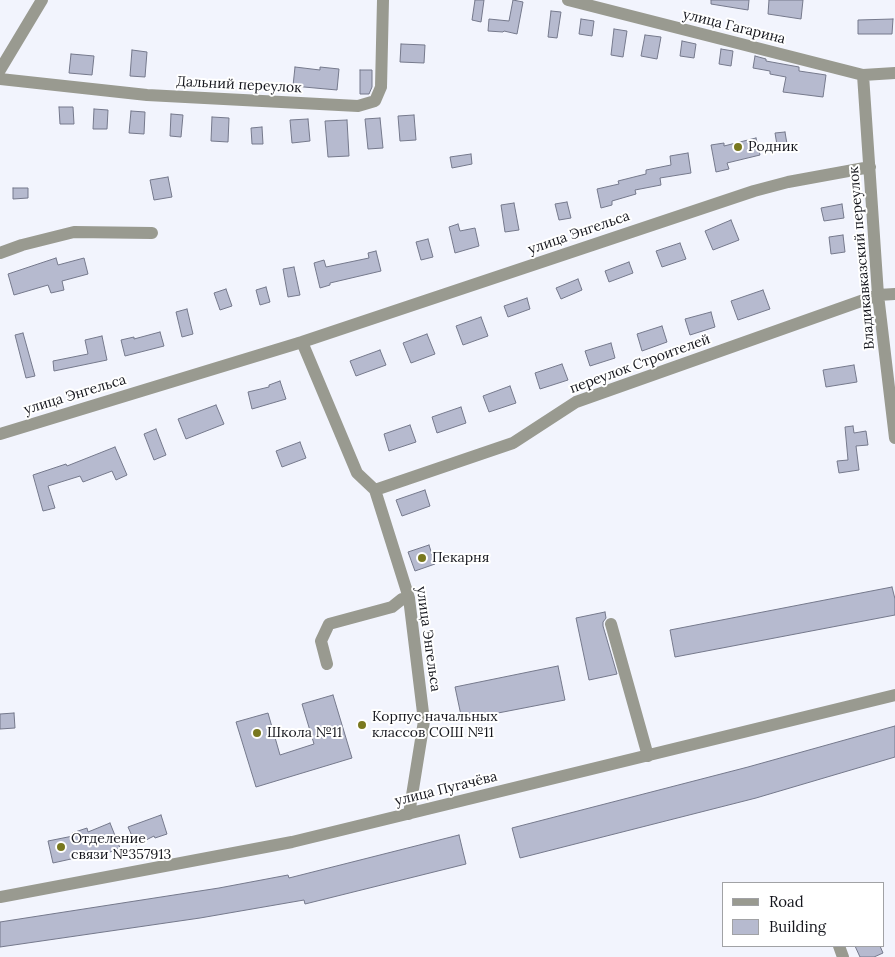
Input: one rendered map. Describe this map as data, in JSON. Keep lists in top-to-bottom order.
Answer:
{
  "streets": {
    "street": [
      "улица Гагарина",
      "Дальний переулок",
      "улица Энгельса",
      "Владикавказский переулок",
      "переулок Строителей",
      "улица Пугачёва"
    ]
  },
  "crossings": [
    ["улица Гагарина", "Владикавказский переулок"],
    ["улица Энгельса", "Владикавказский переулок"],
    ["улица Энгельса", "переулок Строителей"],
    ["улица Энгельса", "улица Пугачёва"],
    ["Владикавказский переулок", "переулок Строителей"]
  ],
  "places": [
    "Родник",
    "Пекарня",
    "Корпус начальных классов СОШ №11",
    "Школа №11",
    "Отделение связи №357913"
  ],
  "legend": ["Road", "Building"]
}
